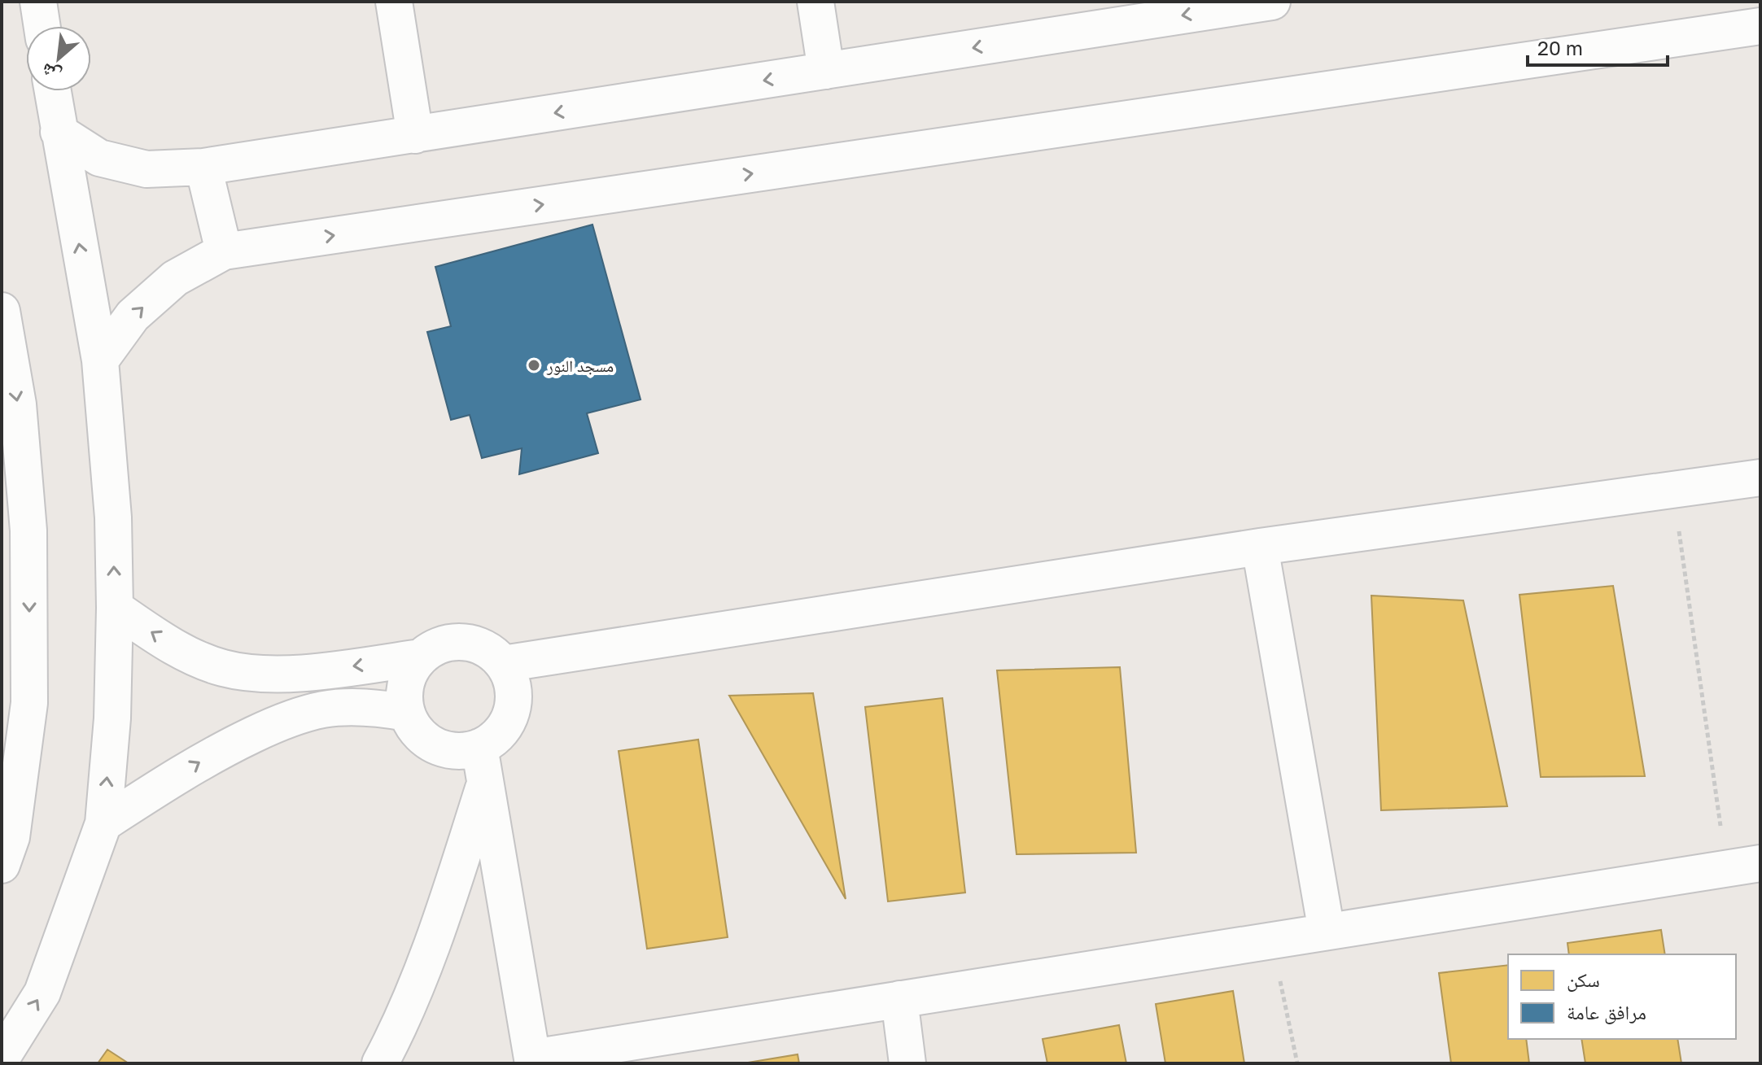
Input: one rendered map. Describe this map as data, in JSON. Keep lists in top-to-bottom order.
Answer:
{
  "places": ["مسجد النور"],
  "legend": ["سكن", "مرافق عامة"],
  "scale_bar": "20 m",
  "north": "bottom left"
}
